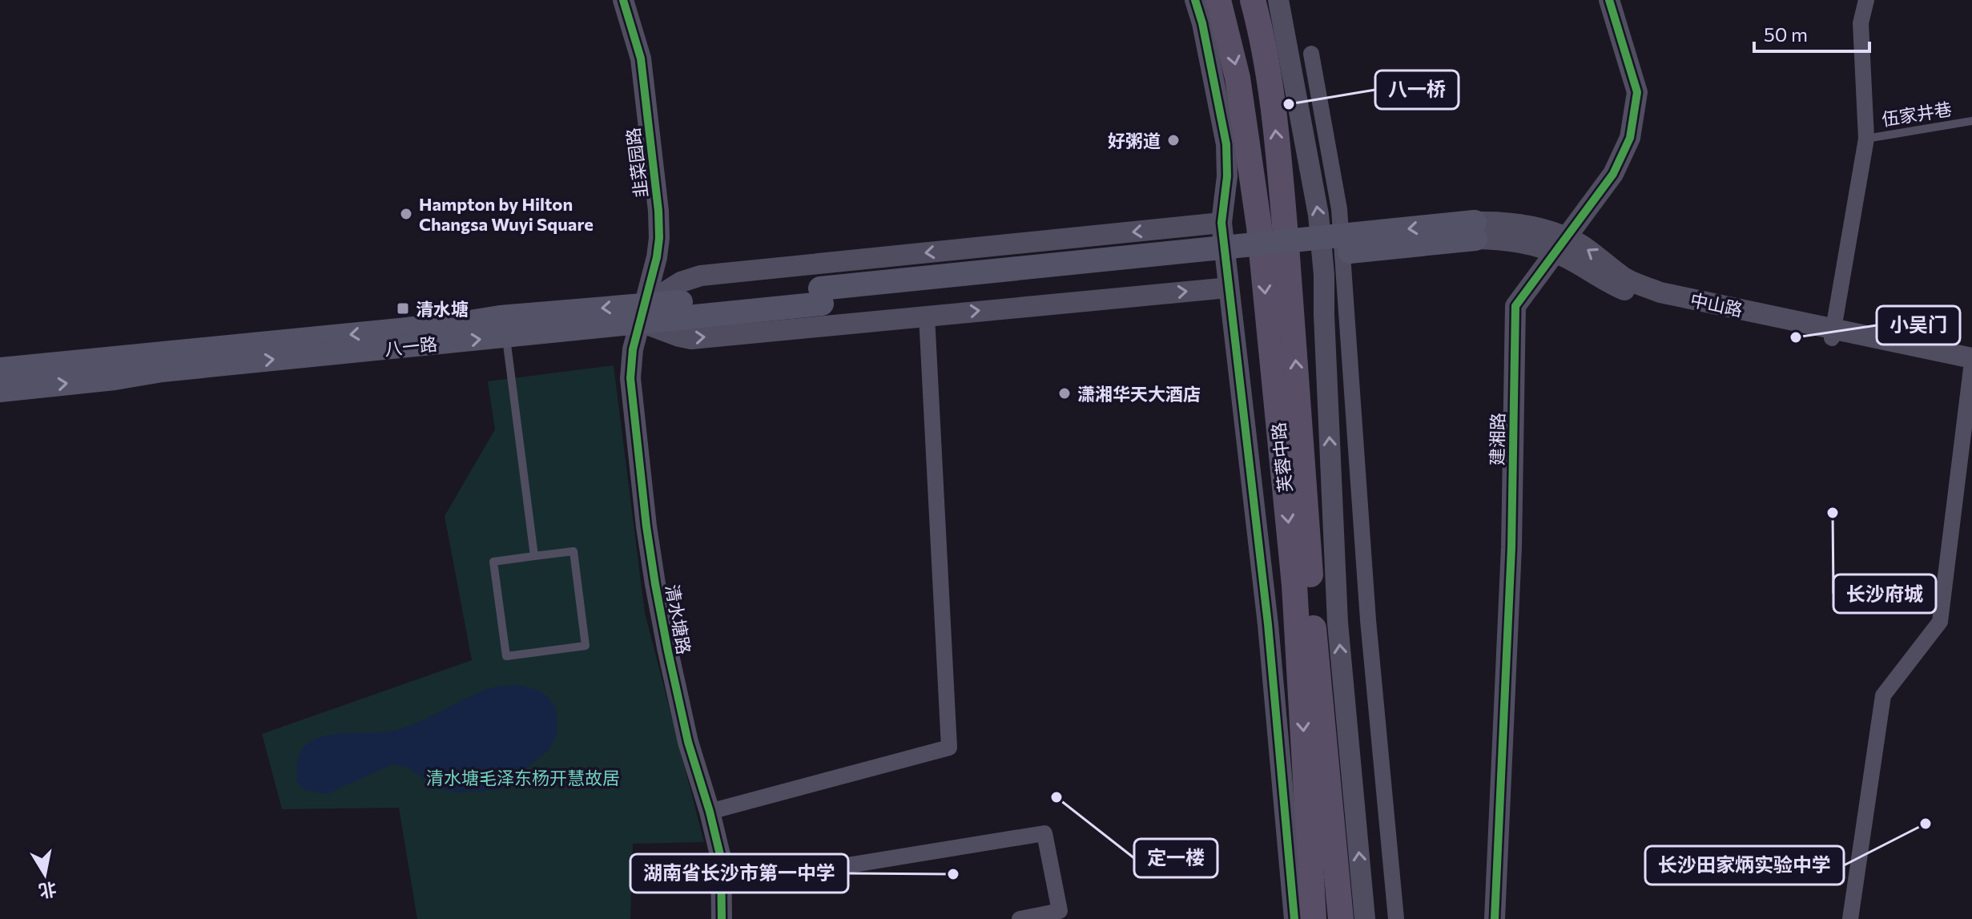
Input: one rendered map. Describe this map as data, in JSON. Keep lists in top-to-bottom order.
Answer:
{
  "streets": {
    "main road": ["八一路", "芙蓉中路"],
    "street": [
      "韭菜园路",
      "中山路",
      "建湘路",
      "清水塘路"
    ],
    "lane": ["伍家井巷"]
  },
  "crossings": [
    ["韭菜园路", "八一路"],
    ["韭菜园路", "清水塘路"],
    ["中山路", "八一路"],
    ["中山路", "建湘路"],
    ["八一路", "清水塘路"]
  ],
  "parks": ["清水塘毛泽东杨开慧故居"],
  "places": {
    "other": [
      "八一桥",
      "好粥道",
      "Hampton by Hilton Changsa Wuyi Square",
      "小吴门",
      "潇湘华天大酒店",
      "长沙府城",
      "定一楼",
      "长沙田家炳实验中学",
      "湖南省长沙市第一中学"
    ],
    "transit": ["清水塘"]
  },
  "scale_bar": "50 m",
  "north": "bottom"
}
